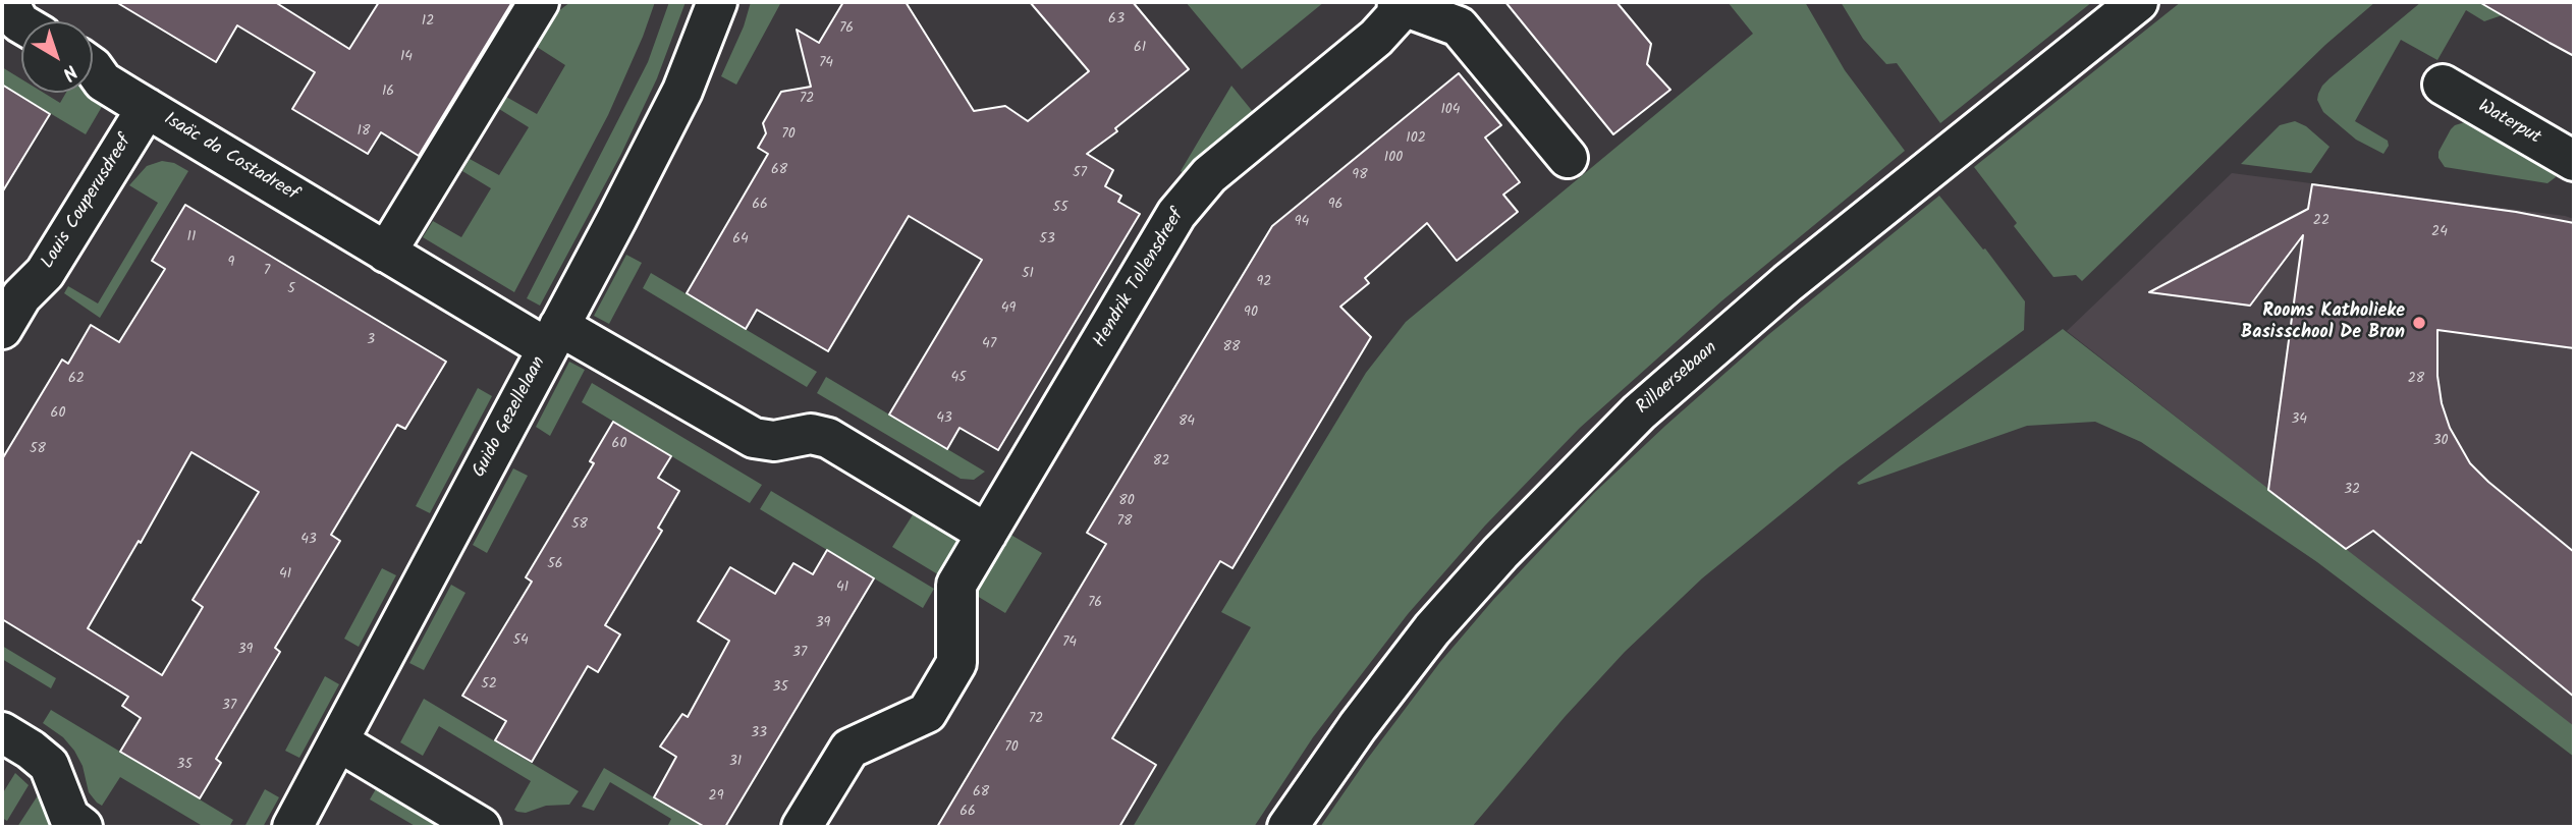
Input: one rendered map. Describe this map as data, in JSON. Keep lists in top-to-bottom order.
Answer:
{
  "streets": {
    "street": [
      "Waterput",
      "Isaäc da Costadreef",
      "Louis Couperusdreef",
      "Hendrik Tollensdreef",
      "Rillaersebaan",
      "Guido Gezellelaan"
    ]
  },
  "crossings": [
    ["Isaäc da Costadreef", "Louis Couperusdreef"],
    ["Isaäc da Costadreef", "Guido Gezellelaan"]
  ],
  "places": ["Rooms Katholieke Basisschool De Bron"],
  "house_numbers": [
    "63",
    "12",
    "76",
    "61",
    "14",
    "74",
    "16",
    "72",
    "104",
    "18",
    "70",
    "102",
    "100",
    "68",
    "57",
    "98",
    "66",
    "96",
    "55",
    "22",
    "94",
    "24",
    "11",
    "64",
    "53",
    "9",
    "7",
    "51",
    "92",
    "5",
    "49",
    "90",
    "3",
    "47",
    "88",
    "45",
    "62",
    "28",
    "60",
    "43",
    "34",
    "84",
    "30",
    "60",
    "58",
    "82",
    "32",
    "80",
    "78",
    "58",
    "43",
    "56",
    "41",
    "41",
    "76",
    "39",
    "54",
    "74",
    "39",
    "37",
    "52",
    "35",
    "37",
    "72",
    "33",
    "70",
    "31",
    "35",
    "68",
    "29",
    "66"
  ],
  "north": "bottom right"
}
